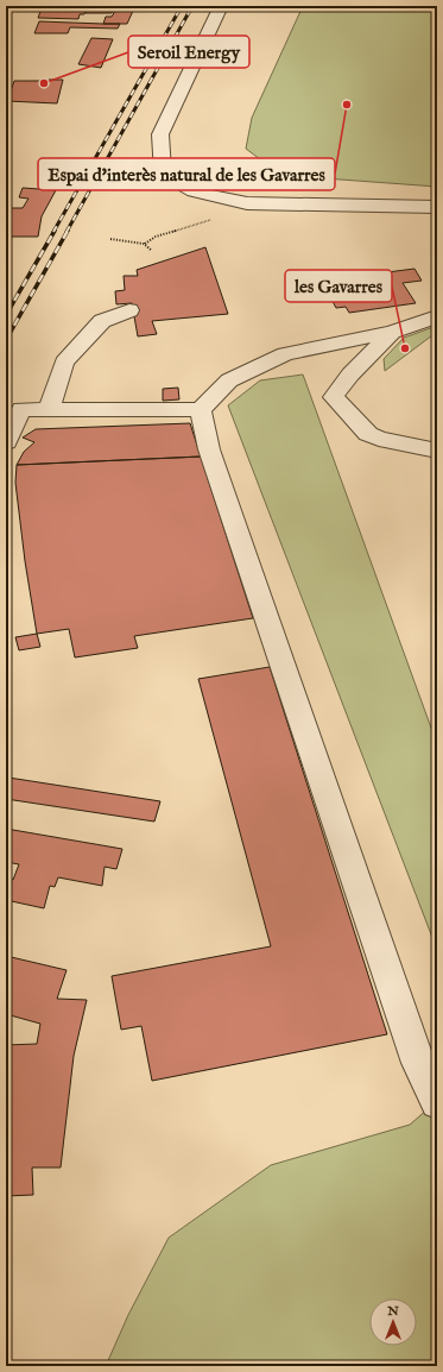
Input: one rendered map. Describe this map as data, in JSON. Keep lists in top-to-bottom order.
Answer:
{
  "places": ["Seroil Energy", "Espai d'interès natural de les Gavarres", "les Gavarres"],
  "north": "top"
}
